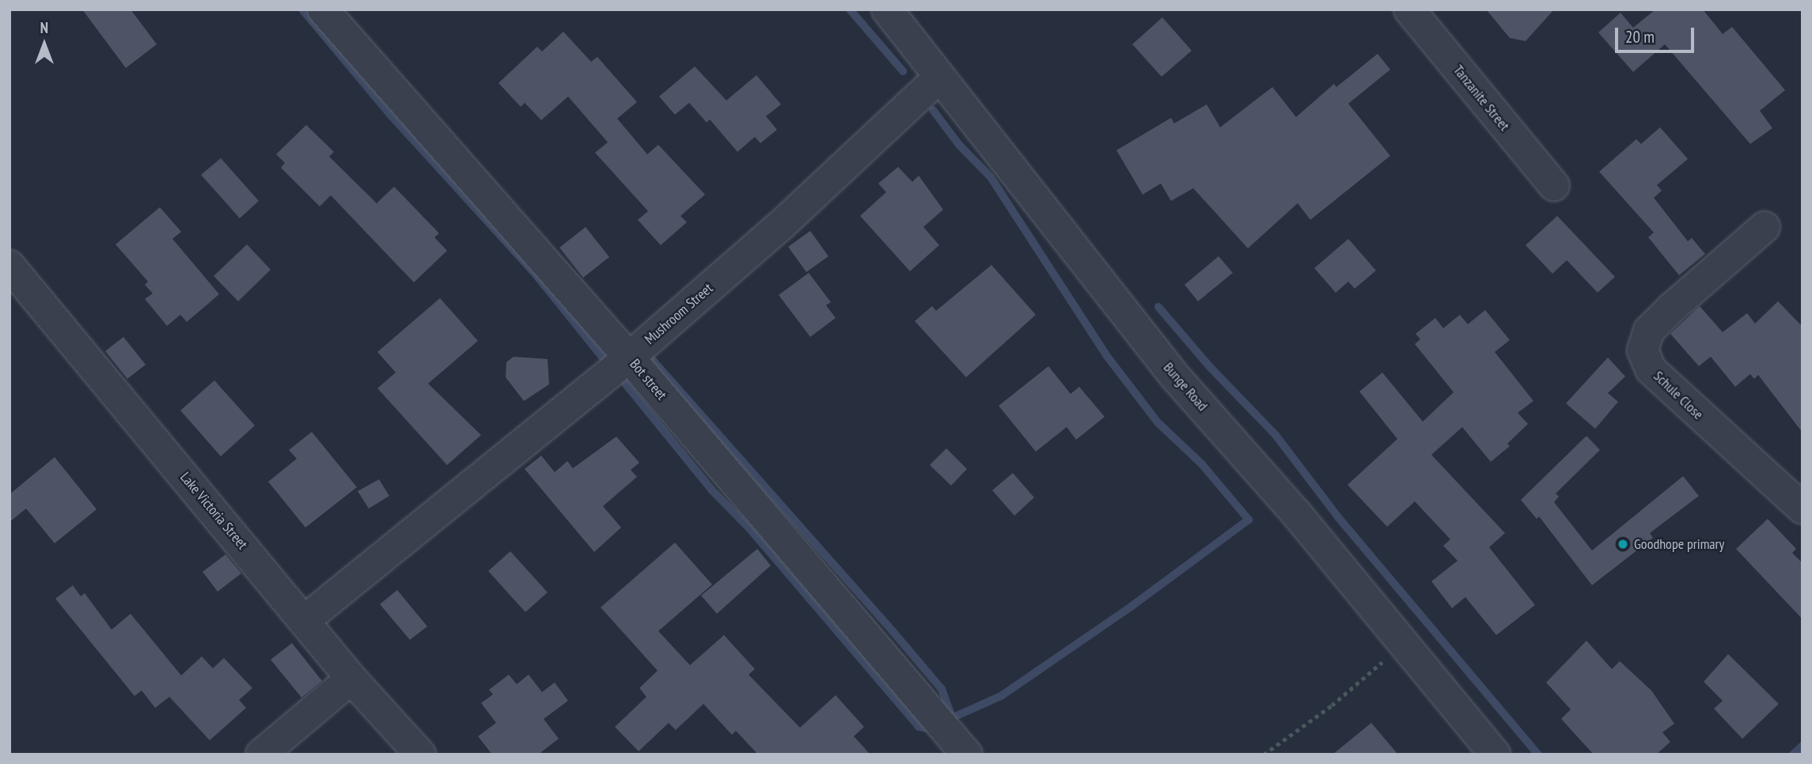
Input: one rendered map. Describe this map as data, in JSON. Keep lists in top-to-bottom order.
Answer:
{
  "streets": {
    "street": [
      "Tanzanite Street",
      "Mushroom Street",
      "Bot street",
      "Bunge Road",
      "Schule Close",
      "Lake Victoria Street"
    ]
  },
  "crossings": [
    ["Mushroom Street", "Bot street"],
    ["Mushroom Street", "Bunge Road"],
    ["Mushroom Street", "Lake Victoria Street"]
  ],
  "places": ["Goodhope primary"],
  "scale_bar": "20 m",
  "north": "top"
}
